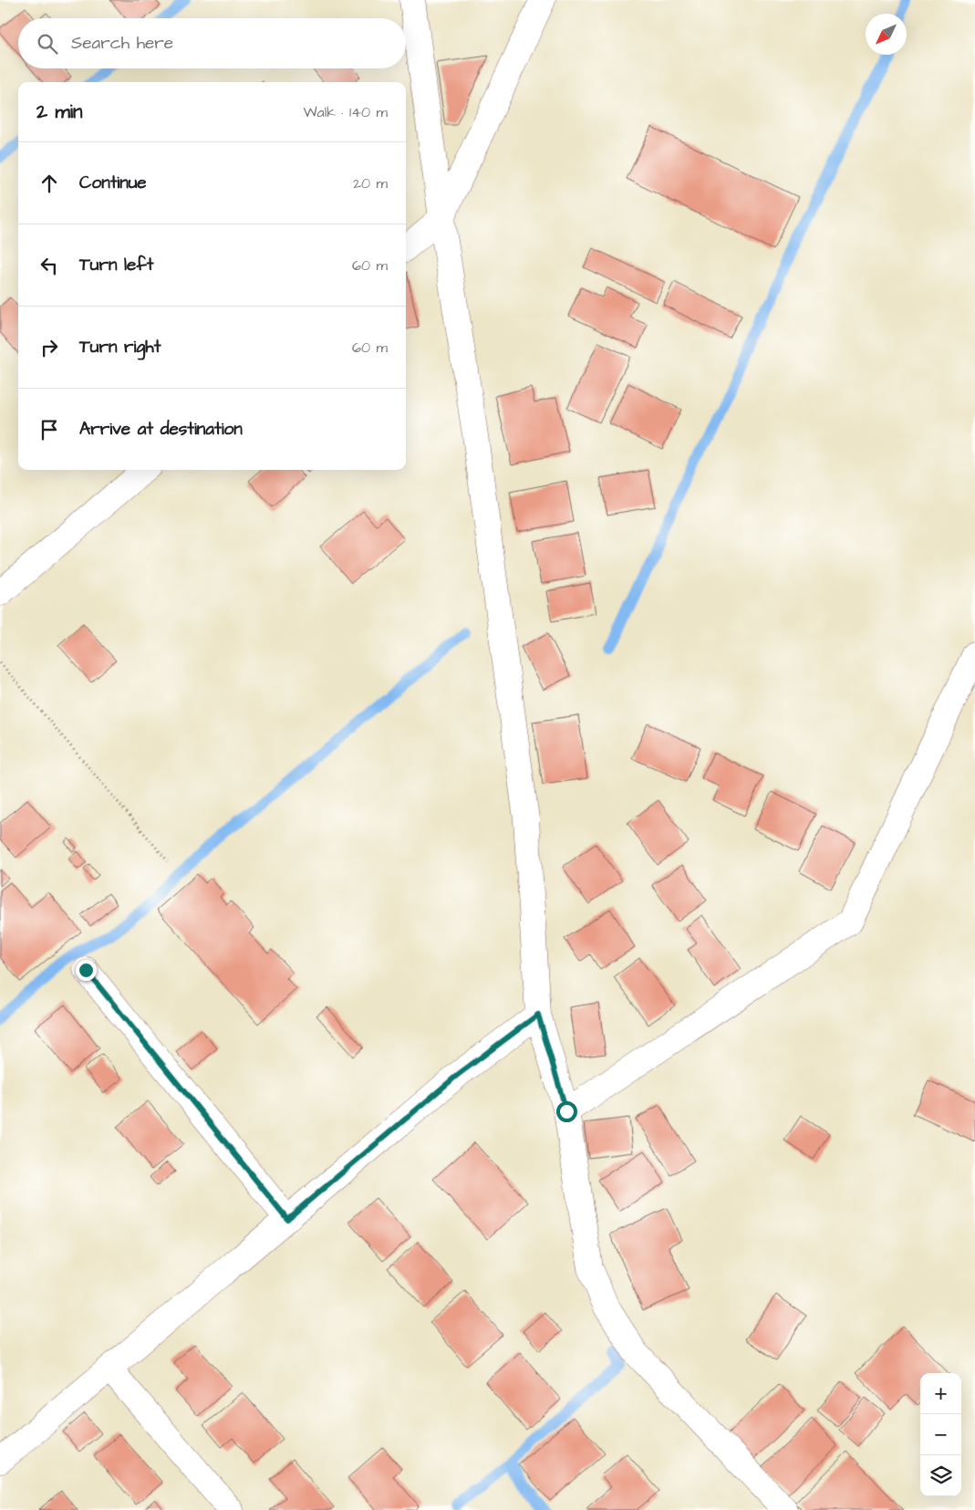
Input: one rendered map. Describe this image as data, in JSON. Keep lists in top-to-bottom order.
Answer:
{
  "north": "bottom left",
  "page": {
    "search": "Search here",
    "heading": ["2 min", "Walk · 140 m"],
    "list": [
      ["Continue", "20 m"],
      ["Turn left", "60 m"],
      ["Turn right", "60 m"],
      "Arrive at destination"
    ],
    "map_buttons": ["+", "−"]
  }
}
